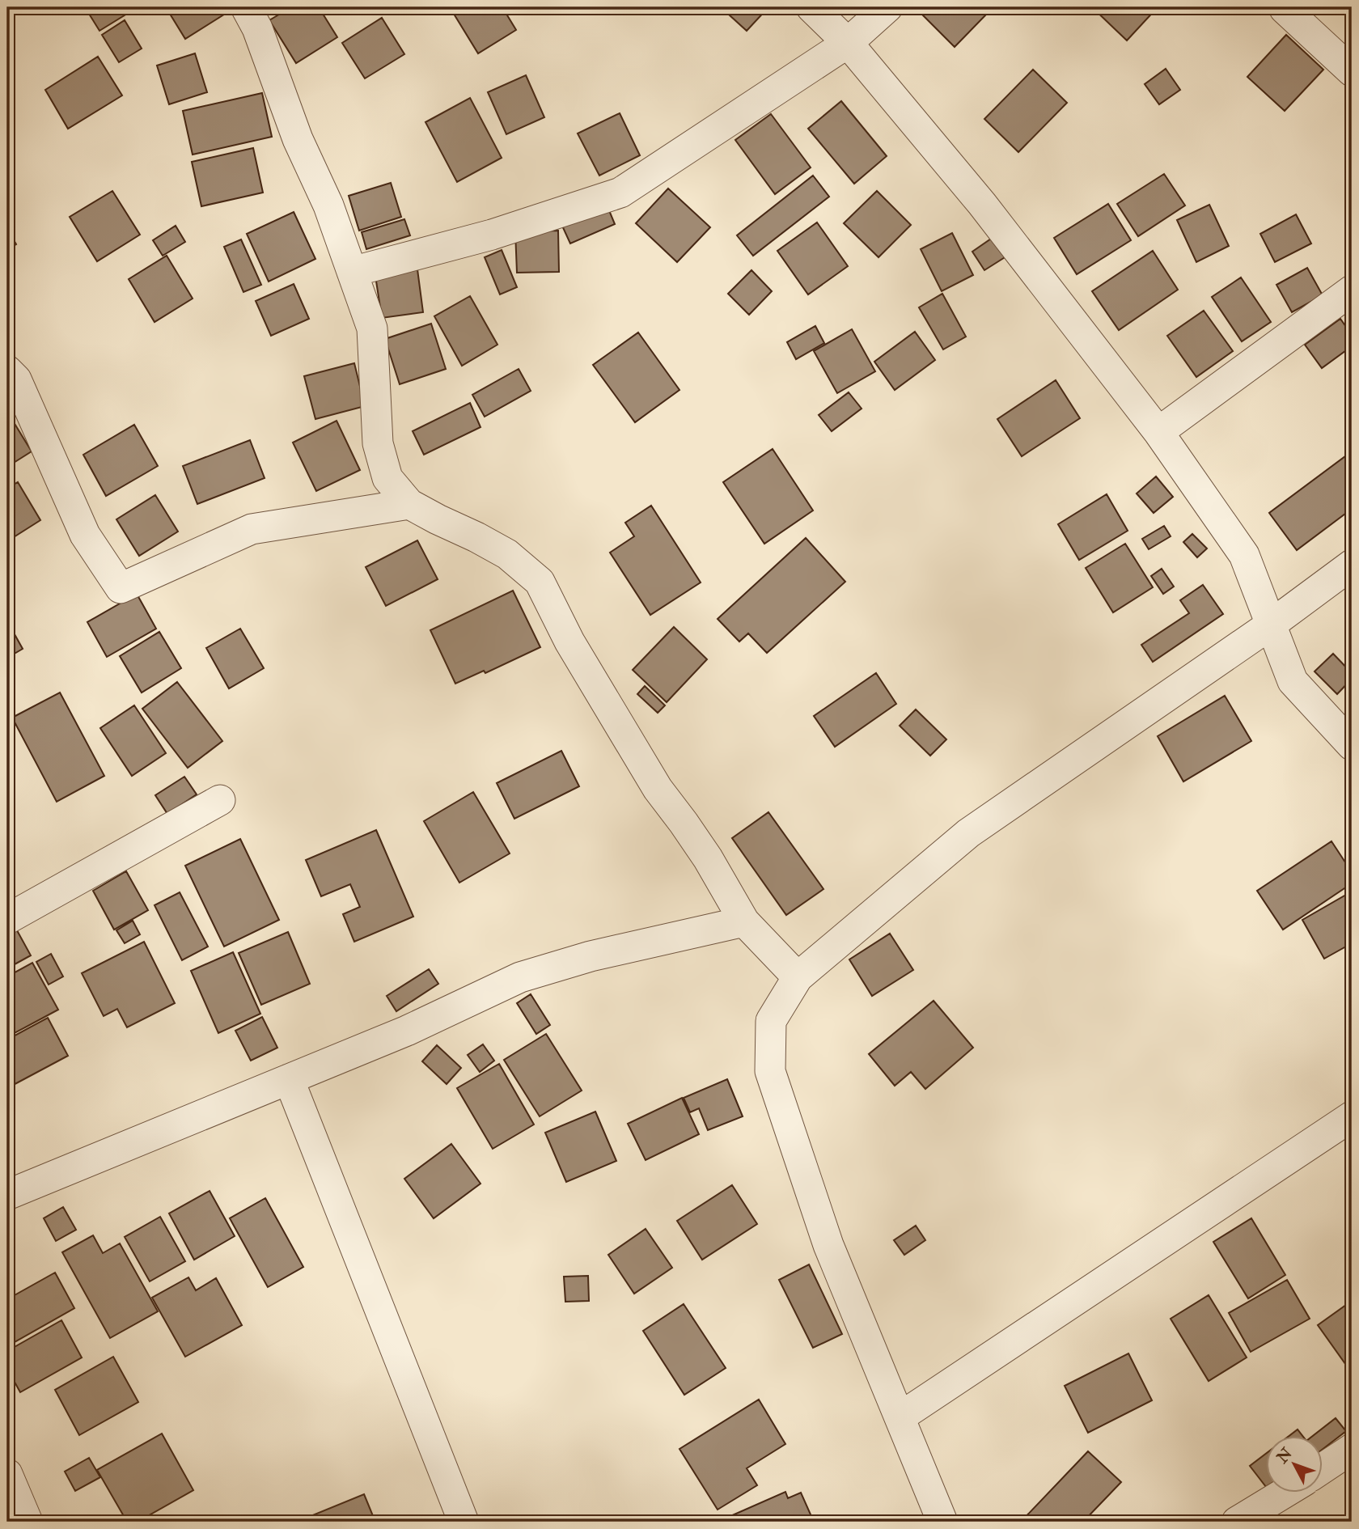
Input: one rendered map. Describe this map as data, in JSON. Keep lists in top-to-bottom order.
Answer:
{
  "north": "top left"
}
